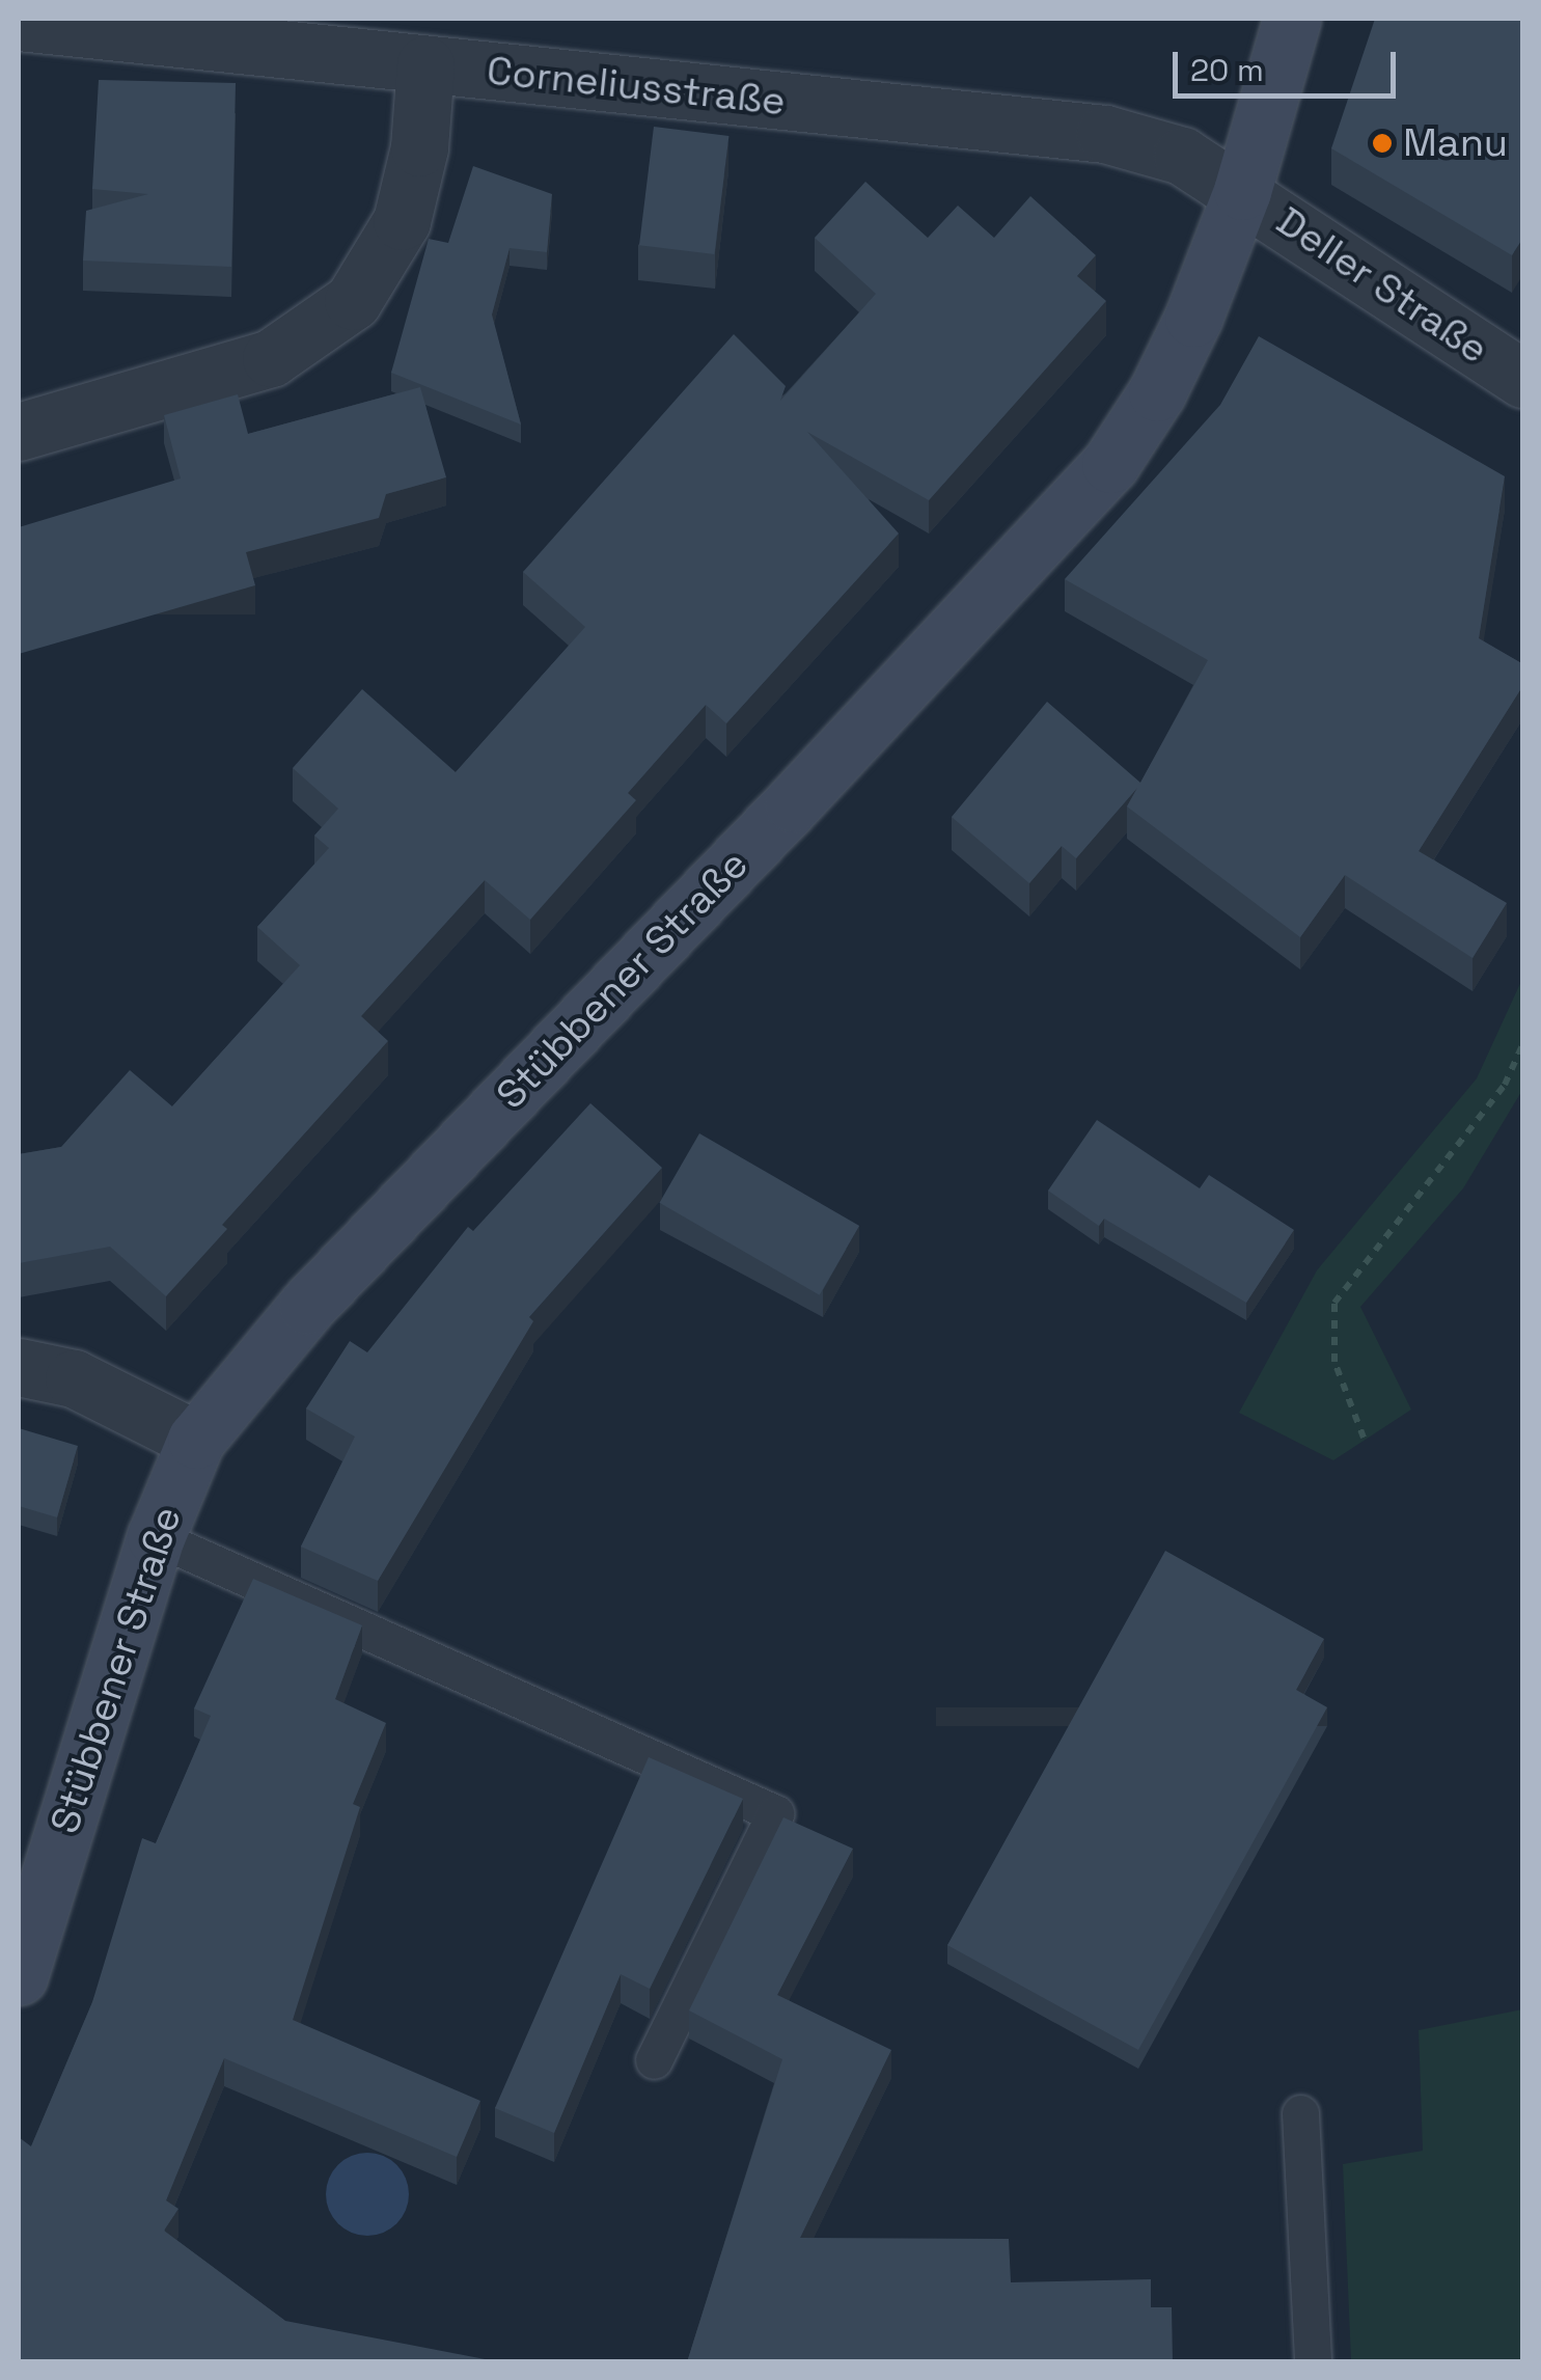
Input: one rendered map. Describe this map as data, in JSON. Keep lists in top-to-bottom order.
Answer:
{
  "streets": {
    "street": ["Corneliusstraße", "Deller Straße", "Stübbener Straße"]
  },
  "crossings": [
    ["Corneliusstraße", "Deller Straße"],
    ["Corneliusstraße", "Stübbener Straße"],
    ["Deller Straße", "Stübbener Straße"]
  ],
  "places": ["Manu"],
  "scale_bar": "20 m"
}
